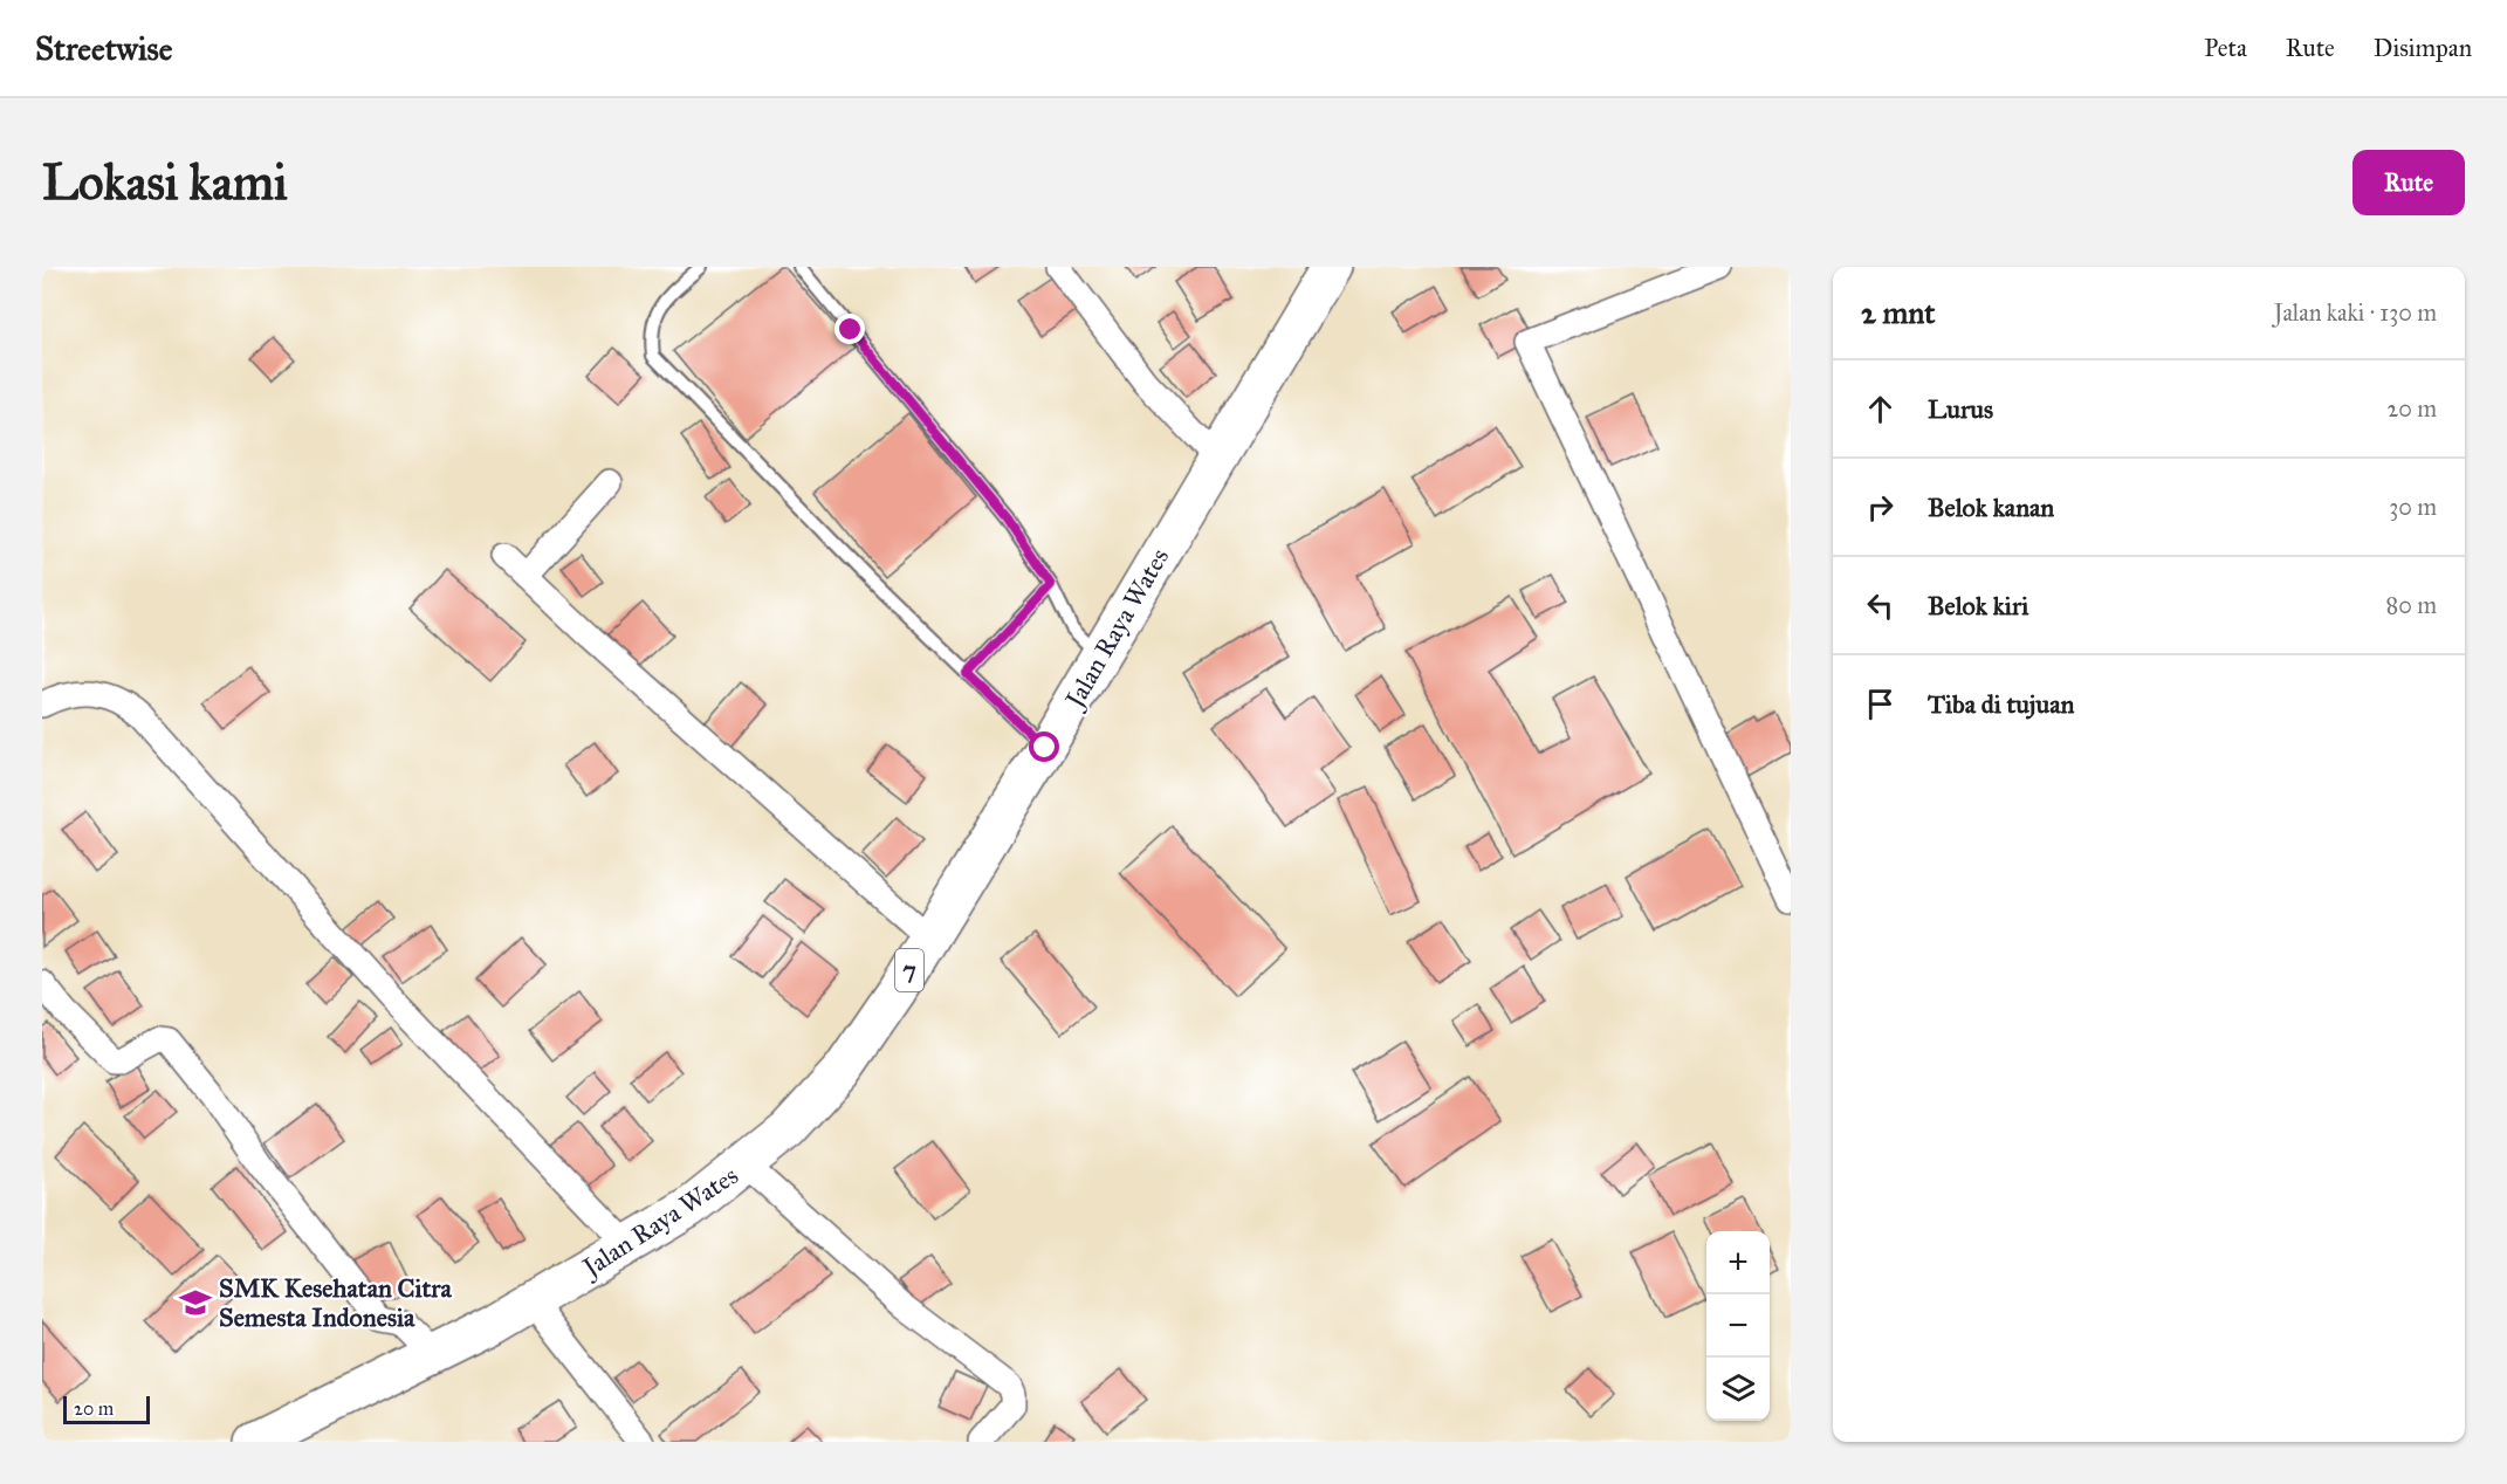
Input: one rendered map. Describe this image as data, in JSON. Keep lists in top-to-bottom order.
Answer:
{
  "streets": {
    "highway": ["Jalan Raya Wates", "7"]
  },
  "places": {
    "school or university": ["SMK Kesehatan Citra Semesta Indonesia"]
  },
  "scale_bar": "20 m",
  "page": {
    "header": "Streetwise",
    "nav": ["Peta", "Rute", "Disimpan"],
    "buttons": "Rute",
    "title": "Lokasi kami",
    "heading": ["2 mnt", "Jalan kaki · 130 m"],
    "list": [
      ["Lurus", "20 m"],
      ["Belok kanan", "30 m"],
      ["Belok kiri", "80 m"],
      "Tiba di tujuan"
    ],
    "map_buttons": ["+", "−"],
    "scale": "20 m"
  }
}
